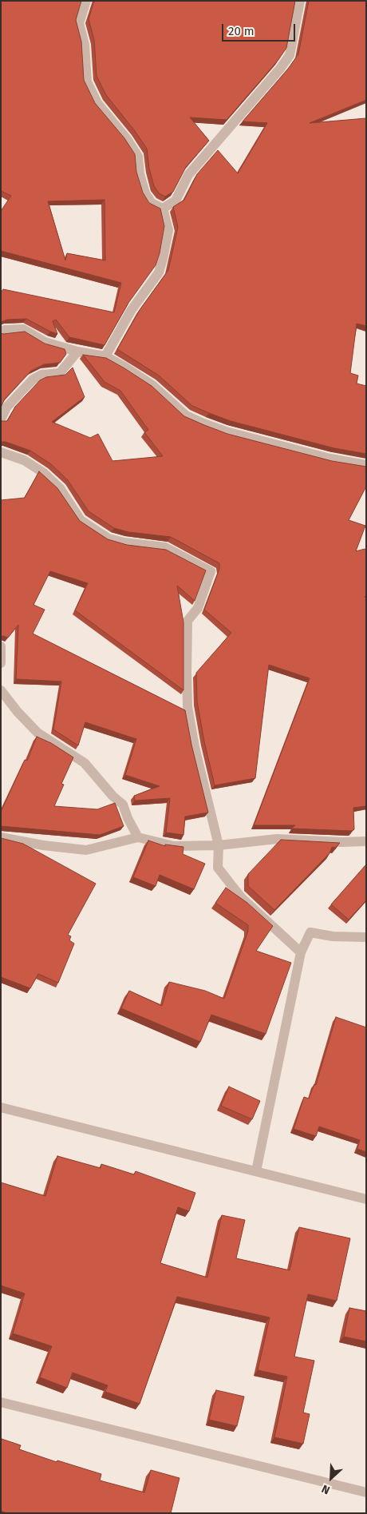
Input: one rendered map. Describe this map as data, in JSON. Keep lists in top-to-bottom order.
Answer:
{
  "scale_bar": "20 m",
  "north": "bottom left"
}
